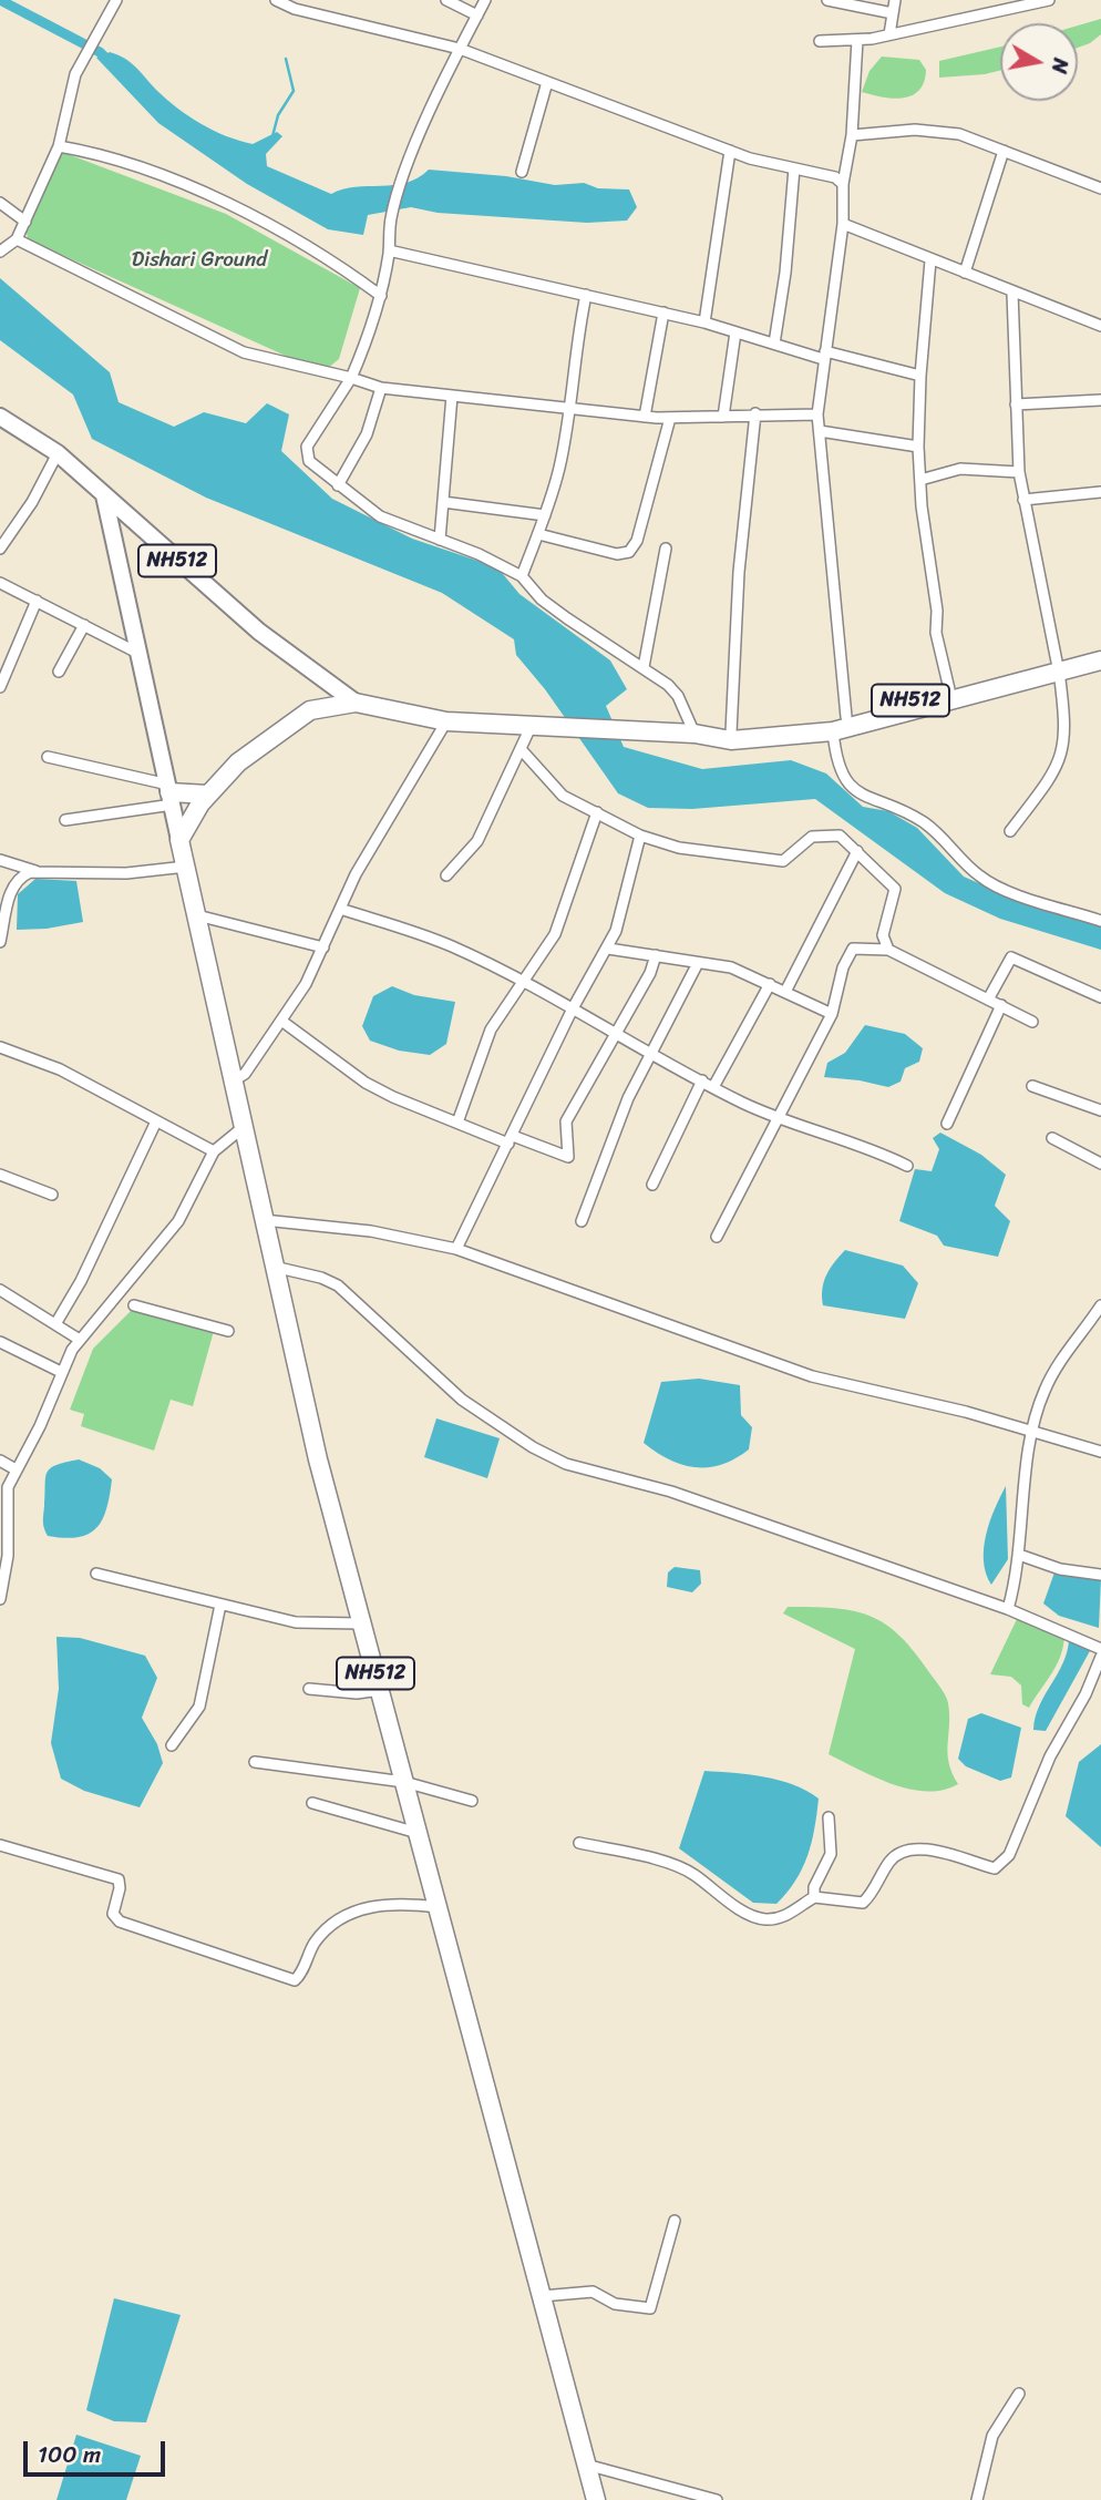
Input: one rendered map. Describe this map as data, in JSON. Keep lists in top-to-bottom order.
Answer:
{
  "streets": {
    "highway": ["NH512"]
  },
  "parks": ["Dishari Ground"],
  "scale_bar": "100 m",
  "north": "right"
}
